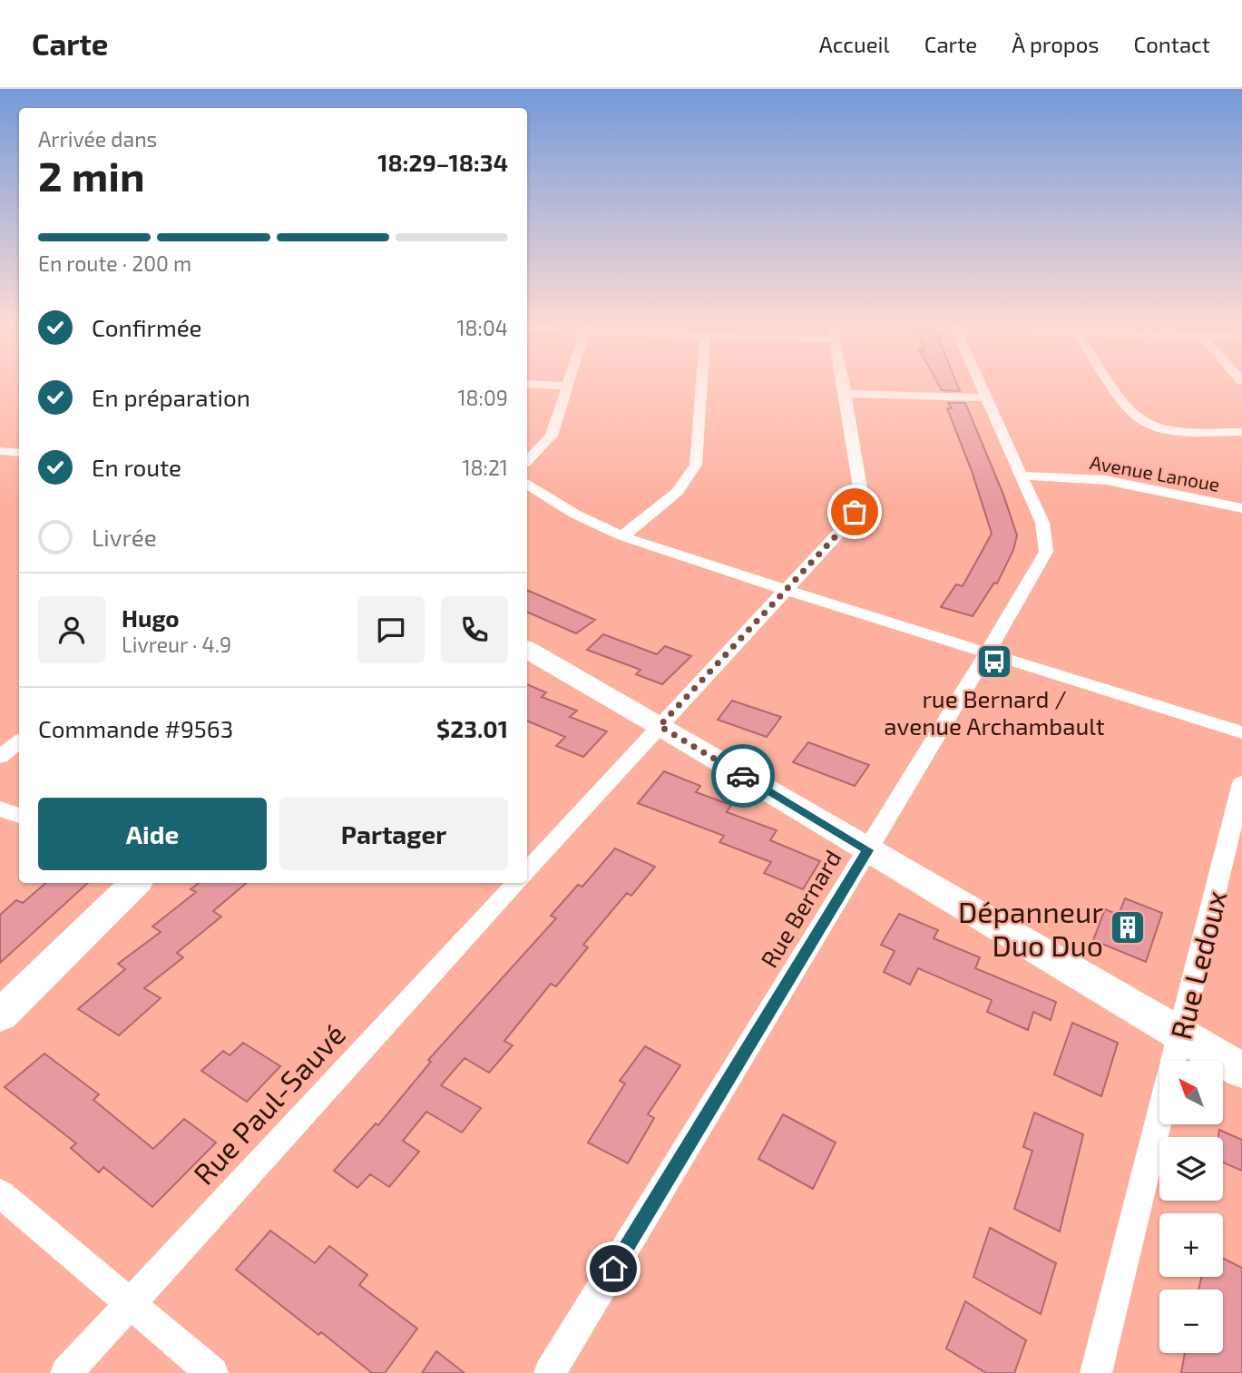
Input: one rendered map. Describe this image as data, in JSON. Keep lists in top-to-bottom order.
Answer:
{
  "streets": {
    "street": [
      "Avenue Lanoue",
      "Rue Bernard",
      "Rue Ledoux",
      "Rue Paul-Sauvé"
    ]
  },
  "crossings": [
    ["Avenue Lanoue", "Rue Bernard"]
  ],
  "places": {
    "bus stop": ["rue Bernard / avenue Archambault"],
    "building": ["Dépanneur Duo Duo"]
  },
  "north": "top left",
  "page": {
    "header": "Carte",
    "nav": [
      "Accueil",
      "Carte",
      "À propos",
      "Contact"
    ],
    "heading": ["2 min", "Arrivée dans", "18:29–18:34"],
    "panel": [
      "Hugo",
      "Livreur · 4.9",
      "Commande #9563",
      "$23.01"
    ],
    "bar": "En route · 200 m",
    "list": [
      ["Confirmée", "18:04"],
      ["En préparation", "18:09"],
      ["En route", "18:21"],
      "Livrée"
    ],
    "buttons": ["Aide", "Partager"],
    "map_buttons": ["+", "−"]
  }
}
